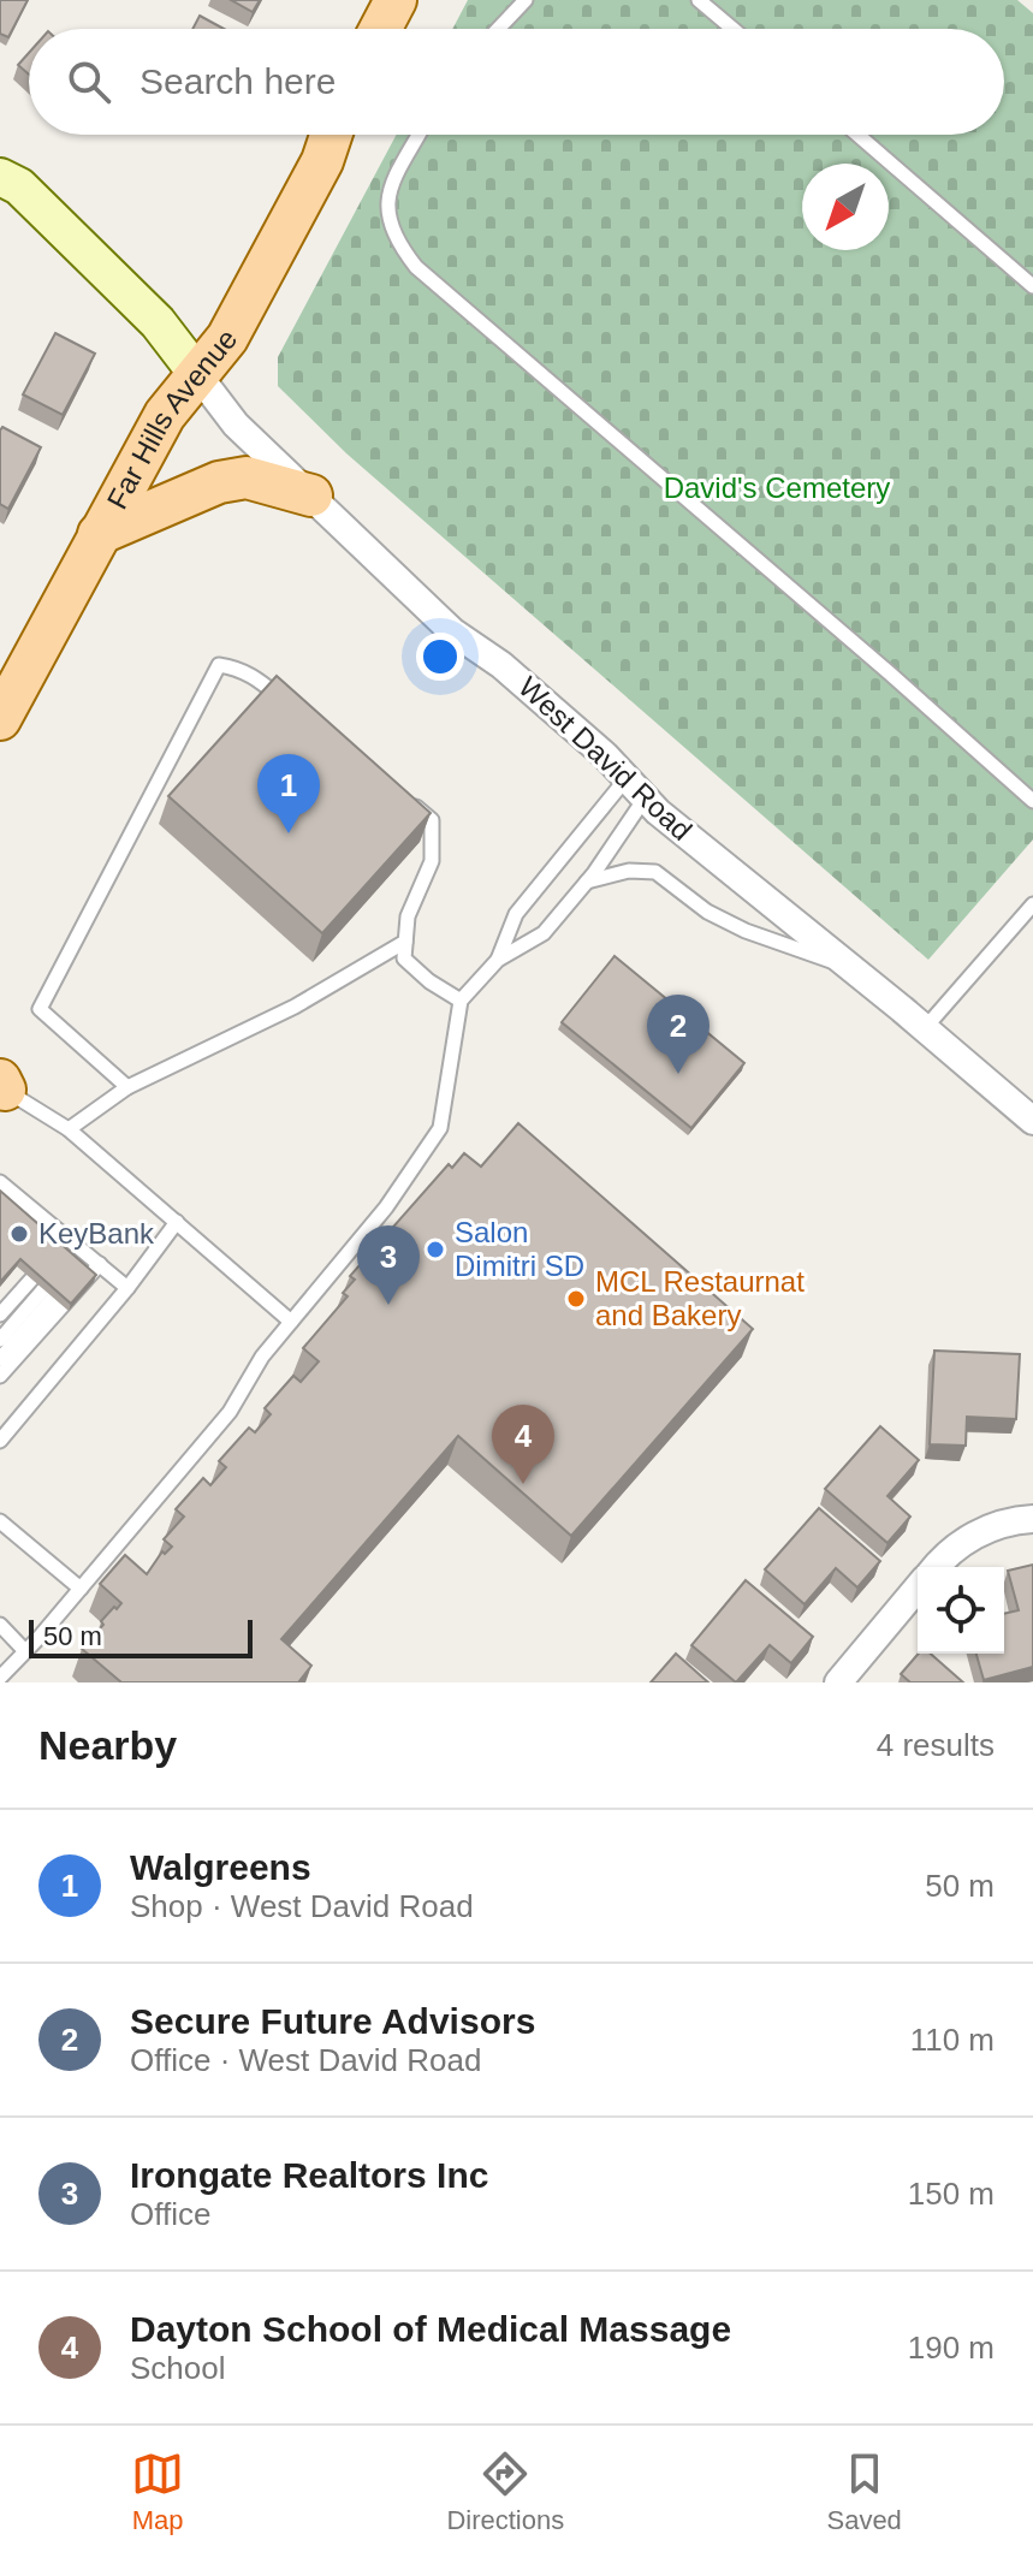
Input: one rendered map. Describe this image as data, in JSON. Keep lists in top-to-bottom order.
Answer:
{
  "streets": {
    "main road": ["Far Hills Avenue"],
    "street": ["West David Road"]
  },
  "crossings": [
    ["Far Hills Avenue", "West David Road"]
  ],
  "parks": ["David's Cemetery"],
  "places": ["KeyBank", "Salon Dimitri SD", "MCL Restaurnat and Bakery"],
  "scale_bar": "50 m",
  "north": "bottom left",
  "page": {
    "search": "Search here",
    "pins": [
      "1",
      "2",
      "3",
      "4"
    ],
    "scale": "50 m",
    "heading": ["Nearby", "4 results"],
    "list": [
      {
        "mark": "1",
        "name": "Walgreens",
        "note": "Shop · West David Road",
        "value": "50 m"
      },
      {
        "mark": "2",
        "name": "Secure Future Advisors",
        "note": "Office · West David Road",
        "value": "110 m"
      },
      {
        "mark": "3",
        "name": "Irongate Realtors Inc",
        "note": "Office",
        "value": "150 m"
      },
      {
        "mark": "4",
        "name": "Dayton School of Medical Massage",
        "note": "School",
        "value": "190 m"
      }
    ],
    "nav": ["Map", "Directions", "Saved"]
  }
}
